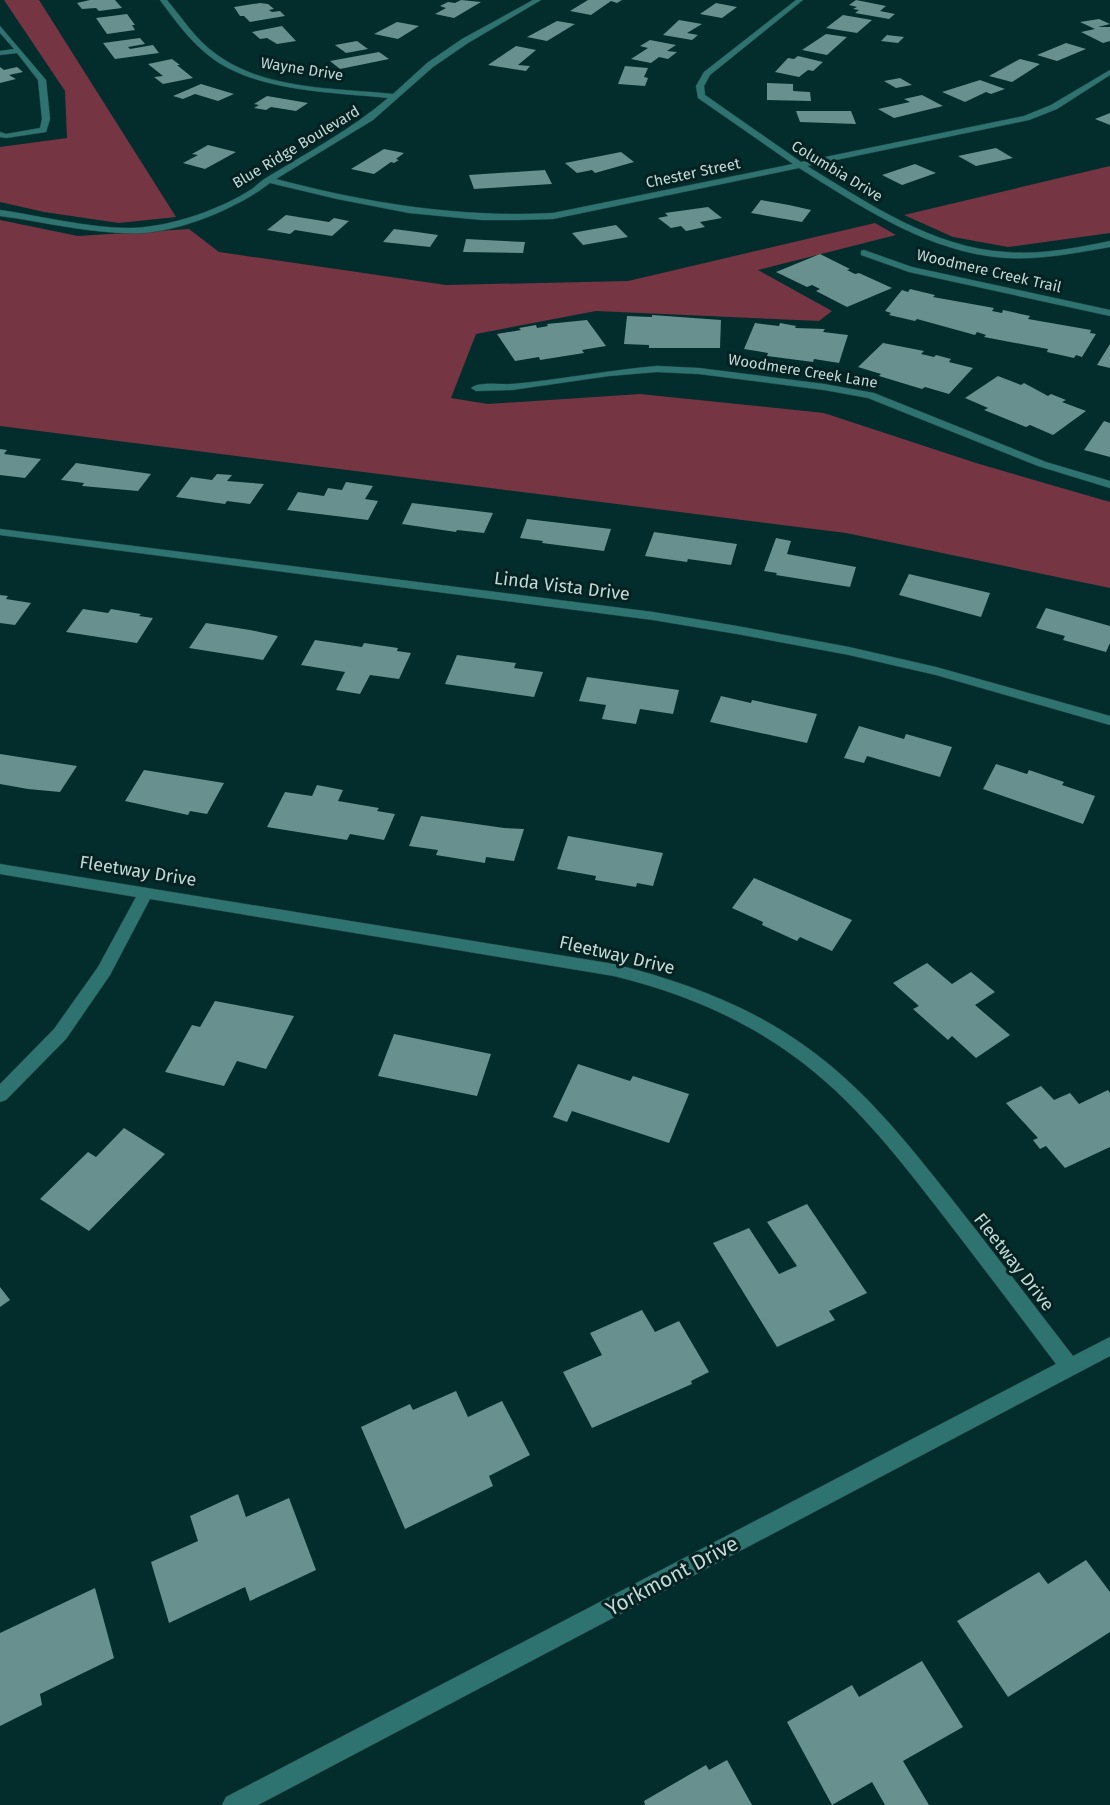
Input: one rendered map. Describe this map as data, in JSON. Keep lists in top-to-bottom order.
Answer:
{
  "streets": {
    "street": [
      "Wayne Drive",
      "Blue Ridge Boulevard",
      "Columbia Drive",
      "Chester Street",
      "Woodmere Creek Trail",
      "Woodmere Creek Lane",
      "Linda Vista Drive",
      "Fleetway Drive",
      "Yorkmont Drive"
    ]
  },
  "crossings": [
    ["Wayne Drive", "Blue Ridge Boulevard"],
    ["Blue Ridge Boulevard", "Chester Street"],
    ["Columbia Drive", "Chester Street"],
    ["Fleetway Drive", "Yorkmont Drive"]
  ]
}
